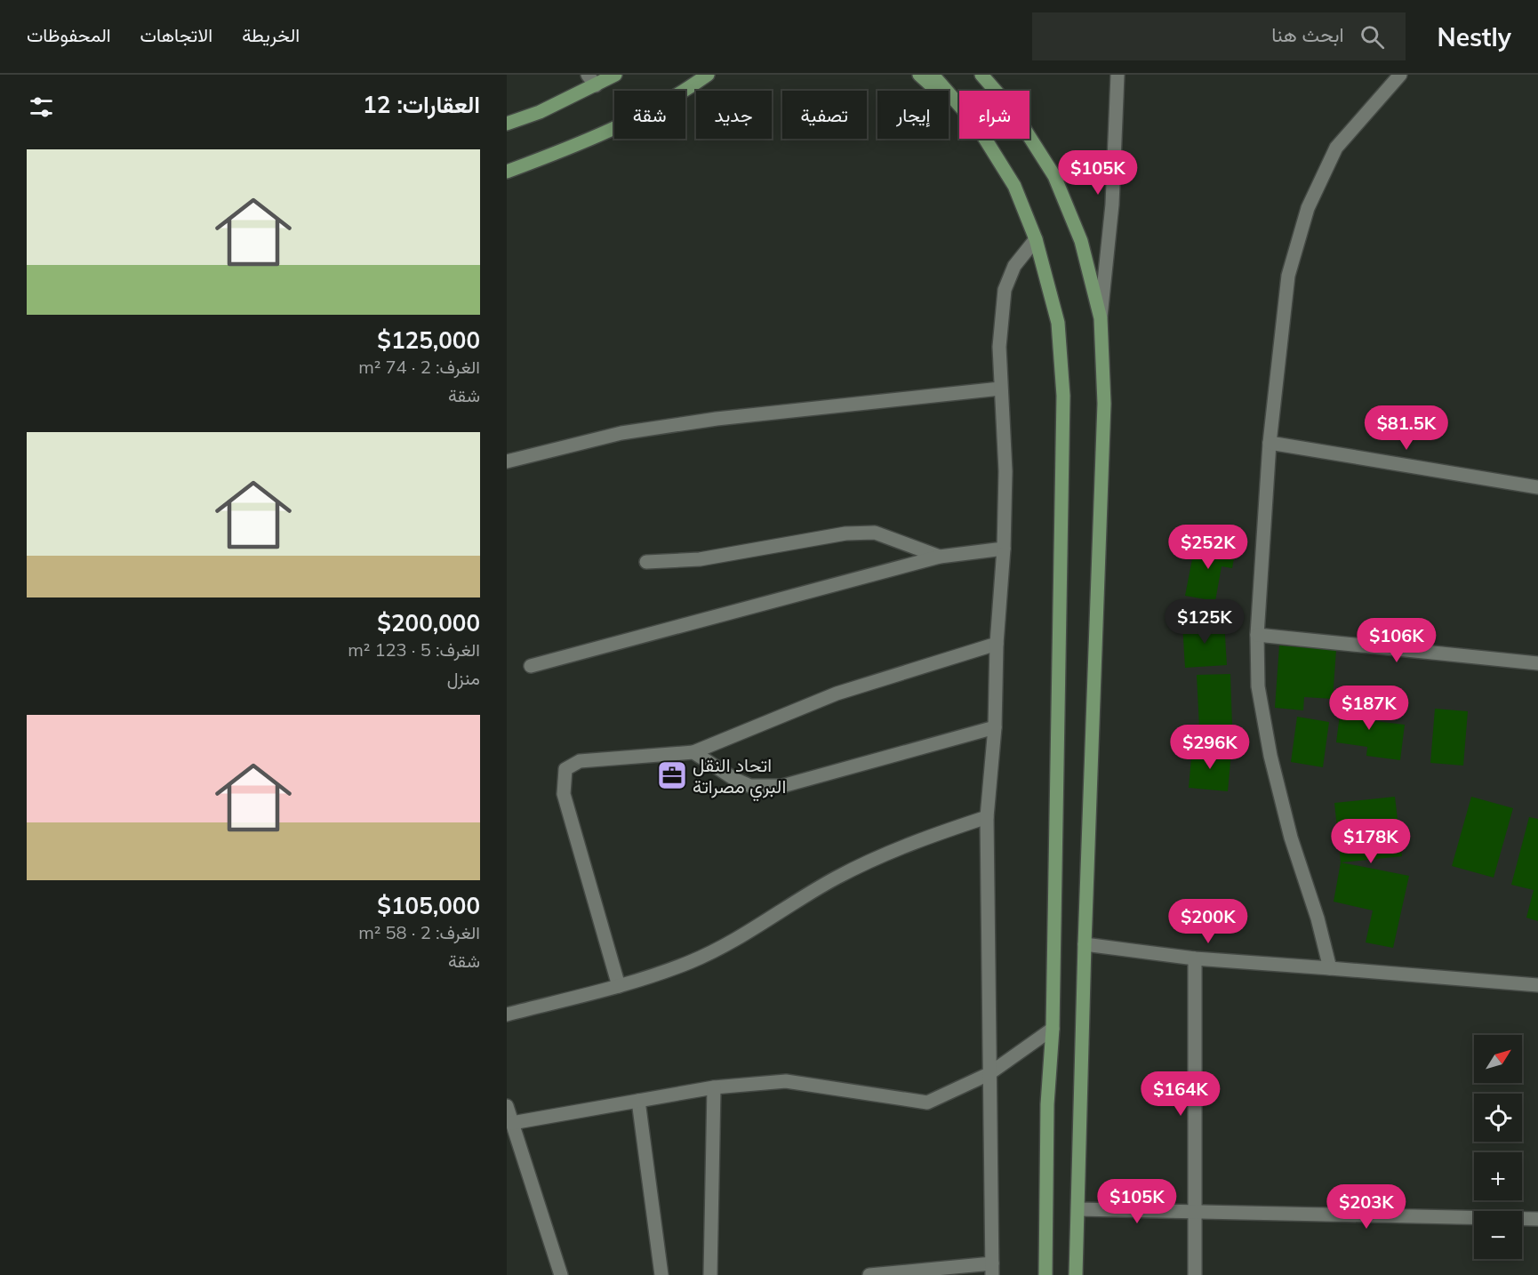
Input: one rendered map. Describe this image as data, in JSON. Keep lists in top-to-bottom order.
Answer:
{
  "places": {
    "office": ["اتحاد النقل البري مصراتة"]
  },
  "north": "top right",
  "page": {
    "header": "Nestly",
    "search": "ابحث هنا",
    "nav": ["الخريطة", "الاتجاهات", "المحفوظات"],
    "heading": "العقارات: 12",
    "chip": [
      "شراء",
      "إيجار",
      "تصفية",
      "جديد",
      "شقة"
    ],
    "list": [
      {
        "name": "$125,000",
        "note": "الغرف: 2 · 74 m² · شقة"
      },
      {
        "name": "$200,000",
        "note": "الغرف: 5 · 123 m² · منزل"
      },
      {
        "name": "$105,000",
        "note": "الغرف: 2 · 58 m² · شقة"
      }
    ],
    "price": [
      "$105K",
      "$81.5K",
      "$252K",
      "$125K",
      "$106K",
      "$187K",
      "$296K",
      "$178K",
      "$200K",
      "$164K",
      "$105K",
      "$203K"
    ],
    "map_buttons": ["+", "−"]
  }
}
